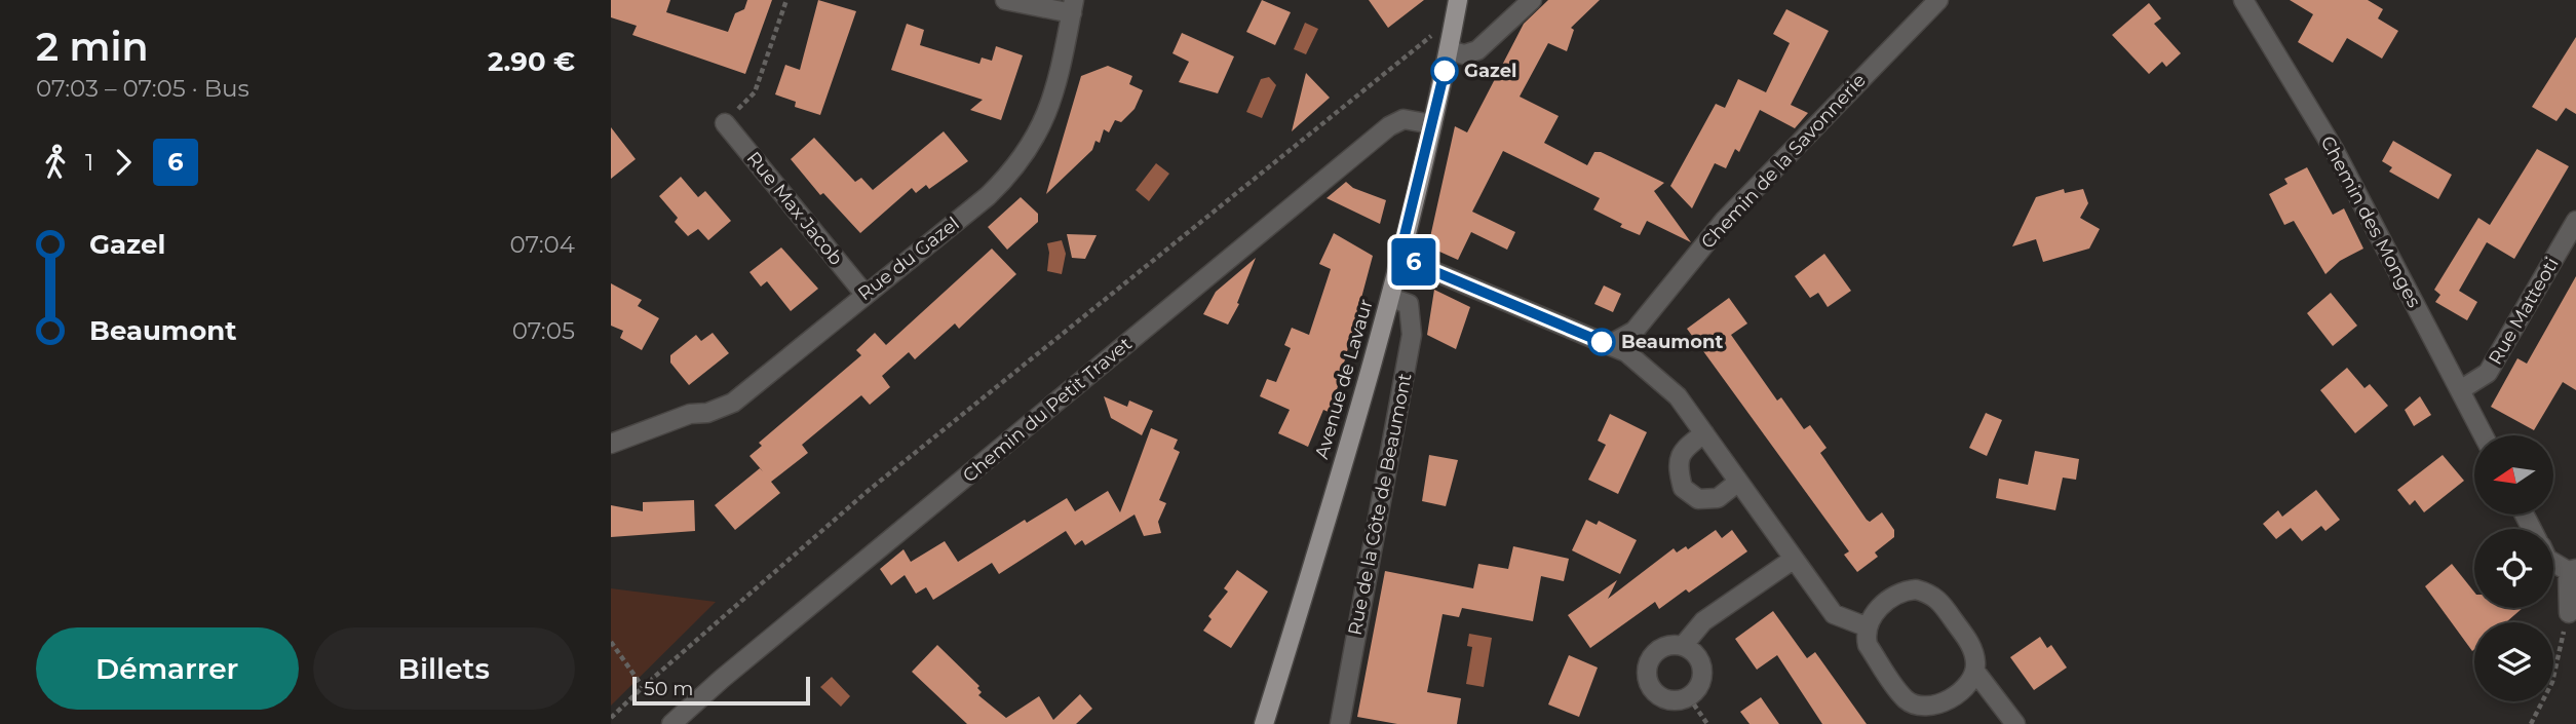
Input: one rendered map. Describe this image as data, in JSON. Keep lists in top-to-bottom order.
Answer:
{
  "streets": {
    "main road": ["Avenue de Lavaur"],
    "street": [
      "Chemin de la Savonnerie",
      "Rue Max Jacob",
      "Chemin des Monges",
      "Rue du Gazel",
      "Rue Matteoti",
      "Chemin du Petit Travet",
      "Rue de la Côte de Beaumont"
    ]
  },
  "crossings": [
    ["Rue Max Jacob", "Rue du Gazel"],
    ["Chemin des Monges", "Rue Matteoti"],
    ["Avenue de Lavaur", "Chemin du Petit Travet"],
    ["Avenue de Lavaur", "Rue de la Côte de Beaumont"]
  ],
  "places": ["Gazel", "Beaumont"],
  "lines": ["bus line 6"],
  "scale_bar": "50 m",
  "north": "left",
  "page": {
    "heading": ["2 min", "07:03 – 07:05 · Bus", "2.90 €"],
    "on_map": "6",
    "legs": ["1", "6"],
    "list": [
      {
        "name": "Gazel",
        "value": "07:04"
      },
      {
        "name": "Beaumont",
        "value": "07:05"
      }
    ],
    "buttons": ["Démarrer", "Billets"],
    "scale": "50 m"
  }
}
